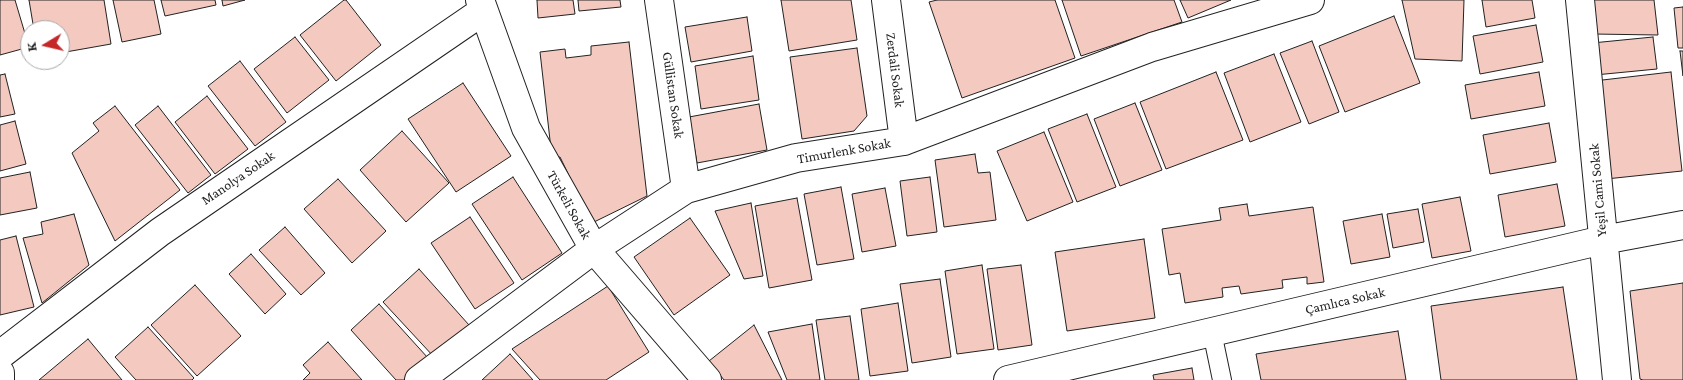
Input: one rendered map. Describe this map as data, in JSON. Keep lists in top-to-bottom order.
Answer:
{
  "streets": {
    "street": [
      "Zerdali Sokak",
      "Güllistan Sokak",
      "Timurlenk Sokak",
      "Manolya Sokak",
      "Yeşil Cami Sokak",
      "Türkeli Sokak",
      "Çamlıca Sokak"
    ]
  },
  "crossings": [
    ["Zerdali Sokak", "Timurlenk Sokak"],
    ["Güllistan Sokak", "Timurlenk Sokak"],
    ["Timurlenk Sokak", "Türkeli Sokak"],
    ["Manolya Sokak", "Türkeli Sokak"],
    ["Yeşil Cami Sokak", "Çamlıca Sokak"]
  ],
  "north": "left"
}
